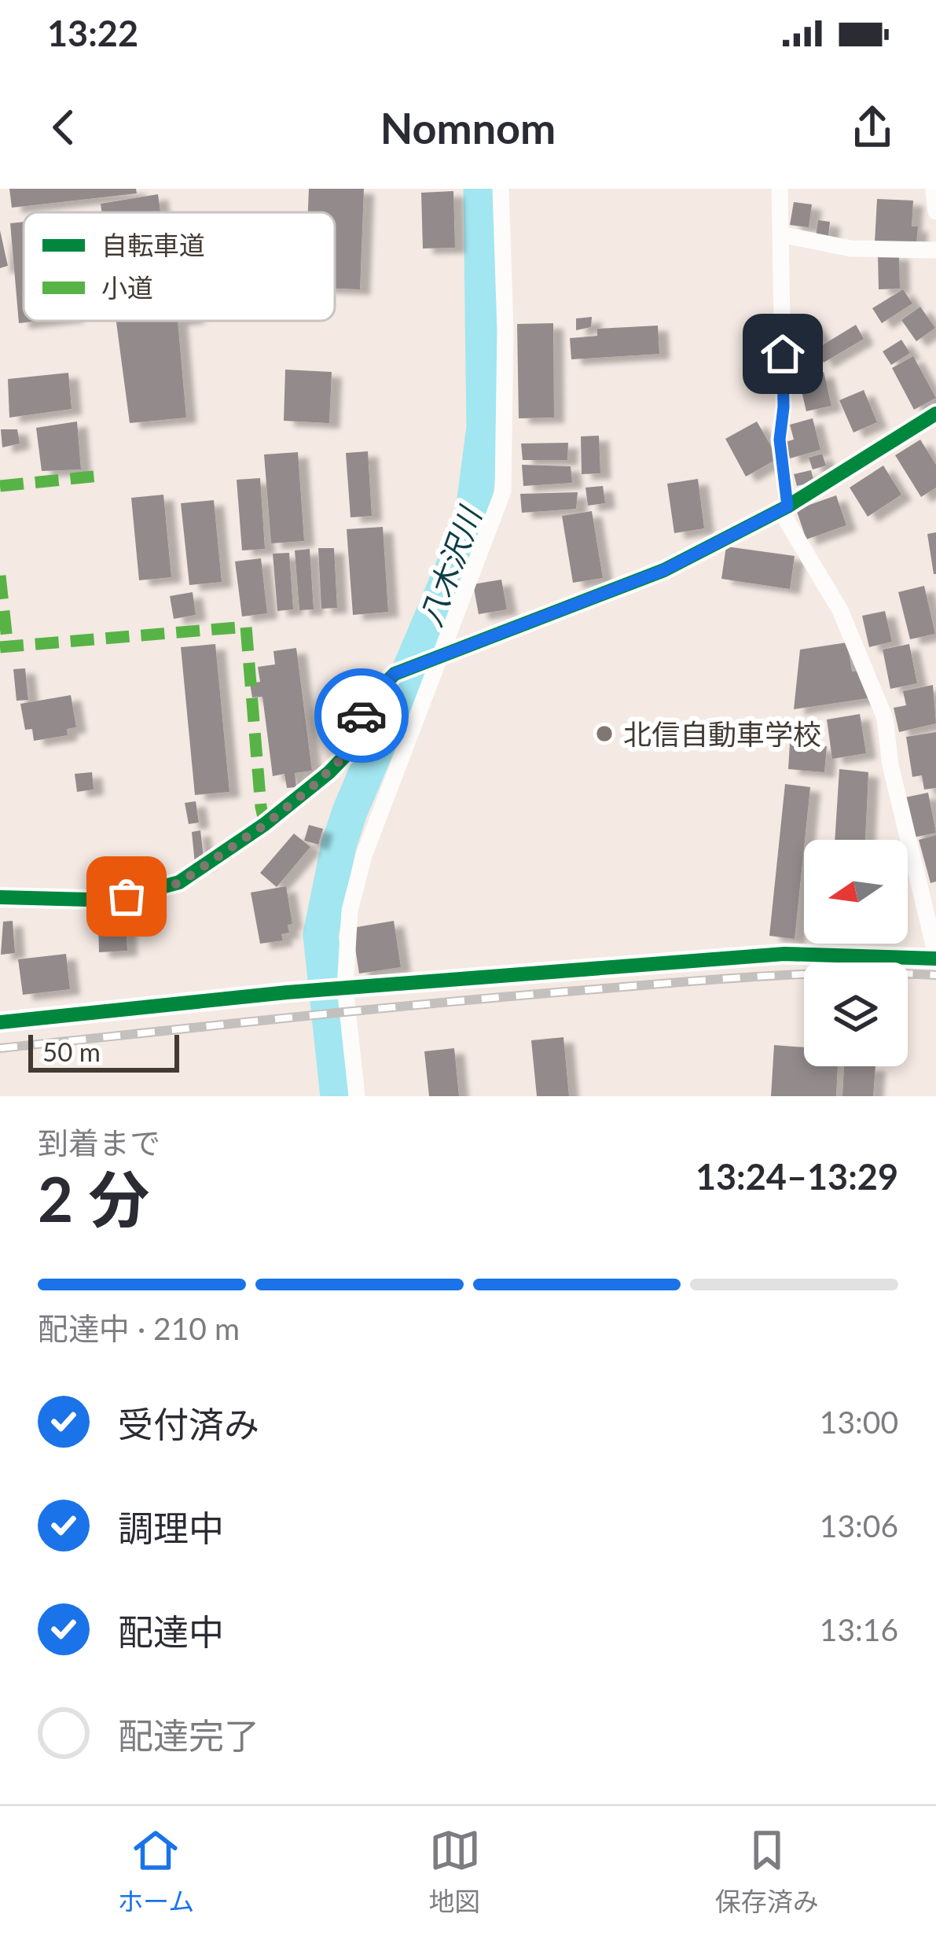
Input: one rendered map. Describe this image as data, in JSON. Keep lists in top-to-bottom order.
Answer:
{
  "water": ["八木沢川"],
  "places": ["北信自動車学校"],
  "legend": ["自転車道", "小道"],
  "scale_bar": "50 m",
  "north": "left",
  "page": {
    "status": "13:22",
    "header": "Nomnom",
    "scale": "50 m",
    "heading": ["2 分", "到着まで", "13:24–13:29"],
    "bar": "配達中 · 210 m",
    "list": [
      ["受付済み", "13:00"],
      ["調理中", "13:06"],
      ["配達中", "13:16"],
      "配達完了"
    ],
    "tabs": ["ホーム", "地図", "保存済み"]
  }
}
